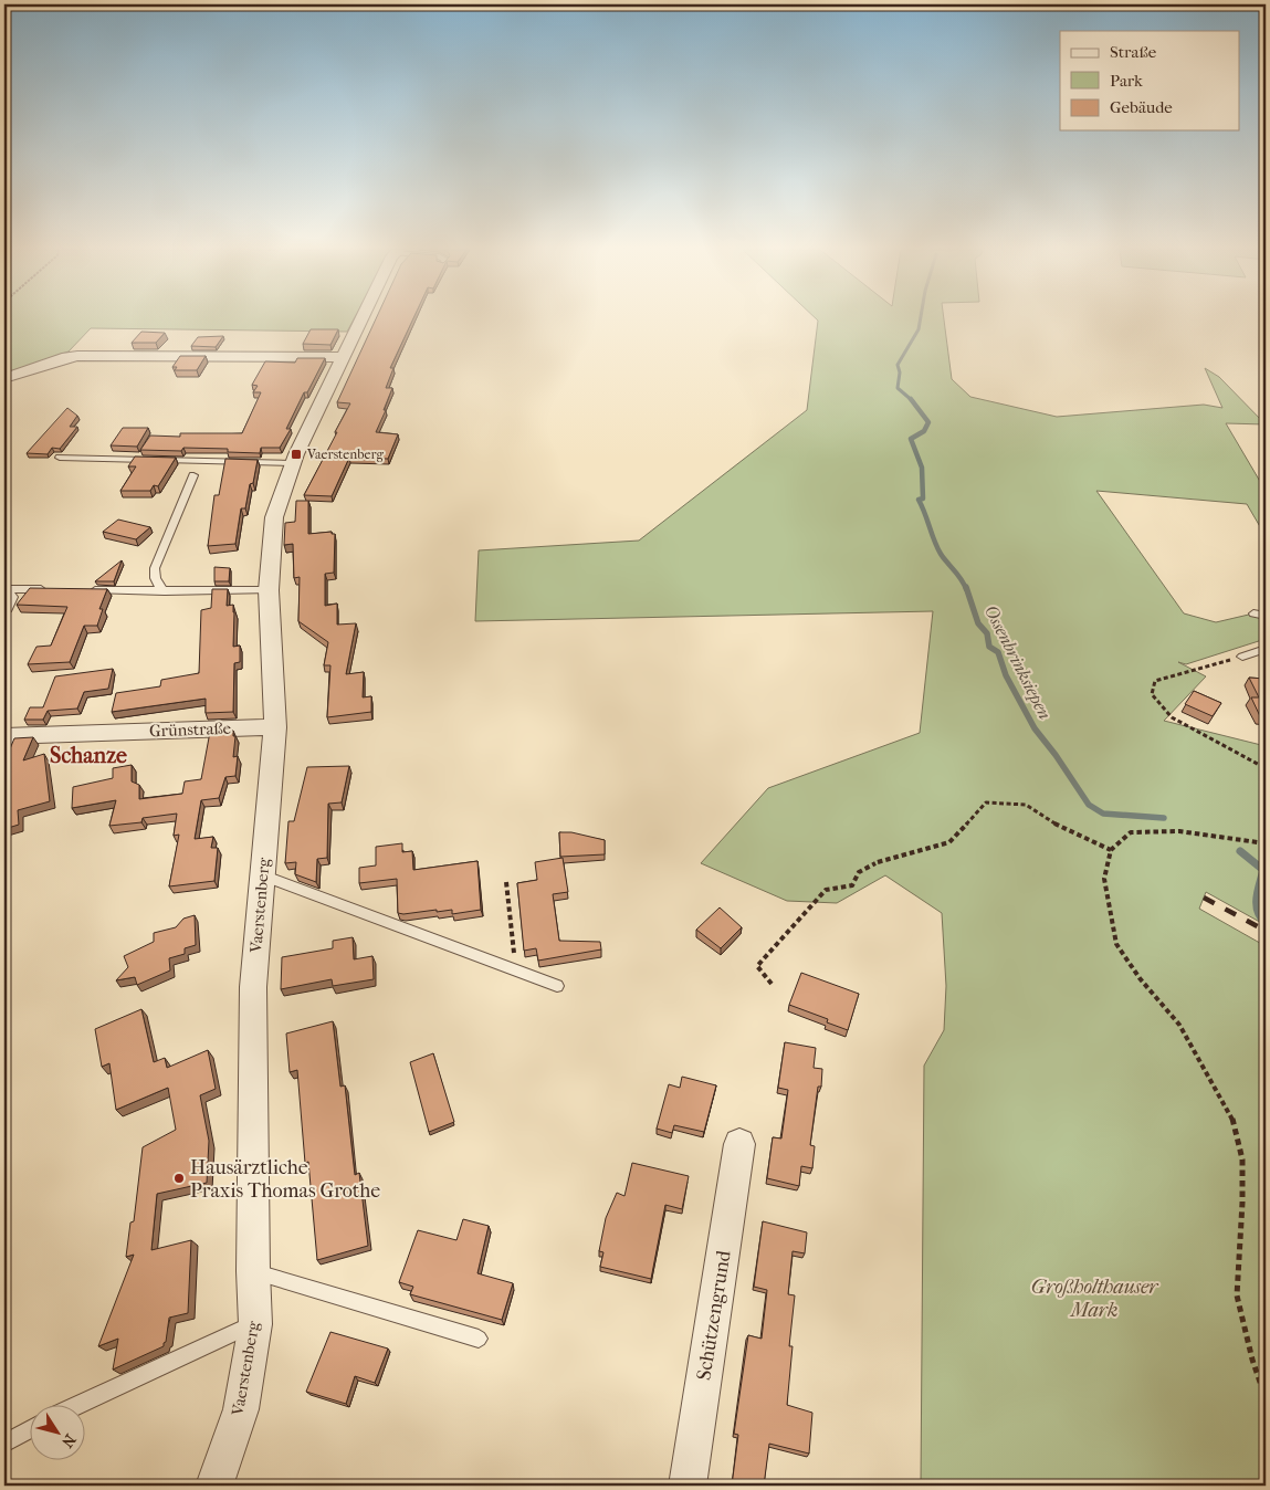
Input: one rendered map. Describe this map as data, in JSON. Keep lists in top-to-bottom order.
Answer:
{
  "streets": {
    "street": ["Grünstraße", "Vaerstenberg", "Schützengrund"]
  },
  "crossings": [
    ["Grünstraße", "Vaerstenberg"]
  ],
  "districts": ["Schanze"],
  "water": ["Ossenbrinksiepen"],
  "parks": ["Großholthauser Mark"],
  "places": {
    "transit": ["Vaerstenberg"],
    "other": ["Hausärztliche Praxis Thomas Grothe"]
  },
  "legend": ["Straße", "Park", "Gebäude"],
  "north": "bottom right"
}
